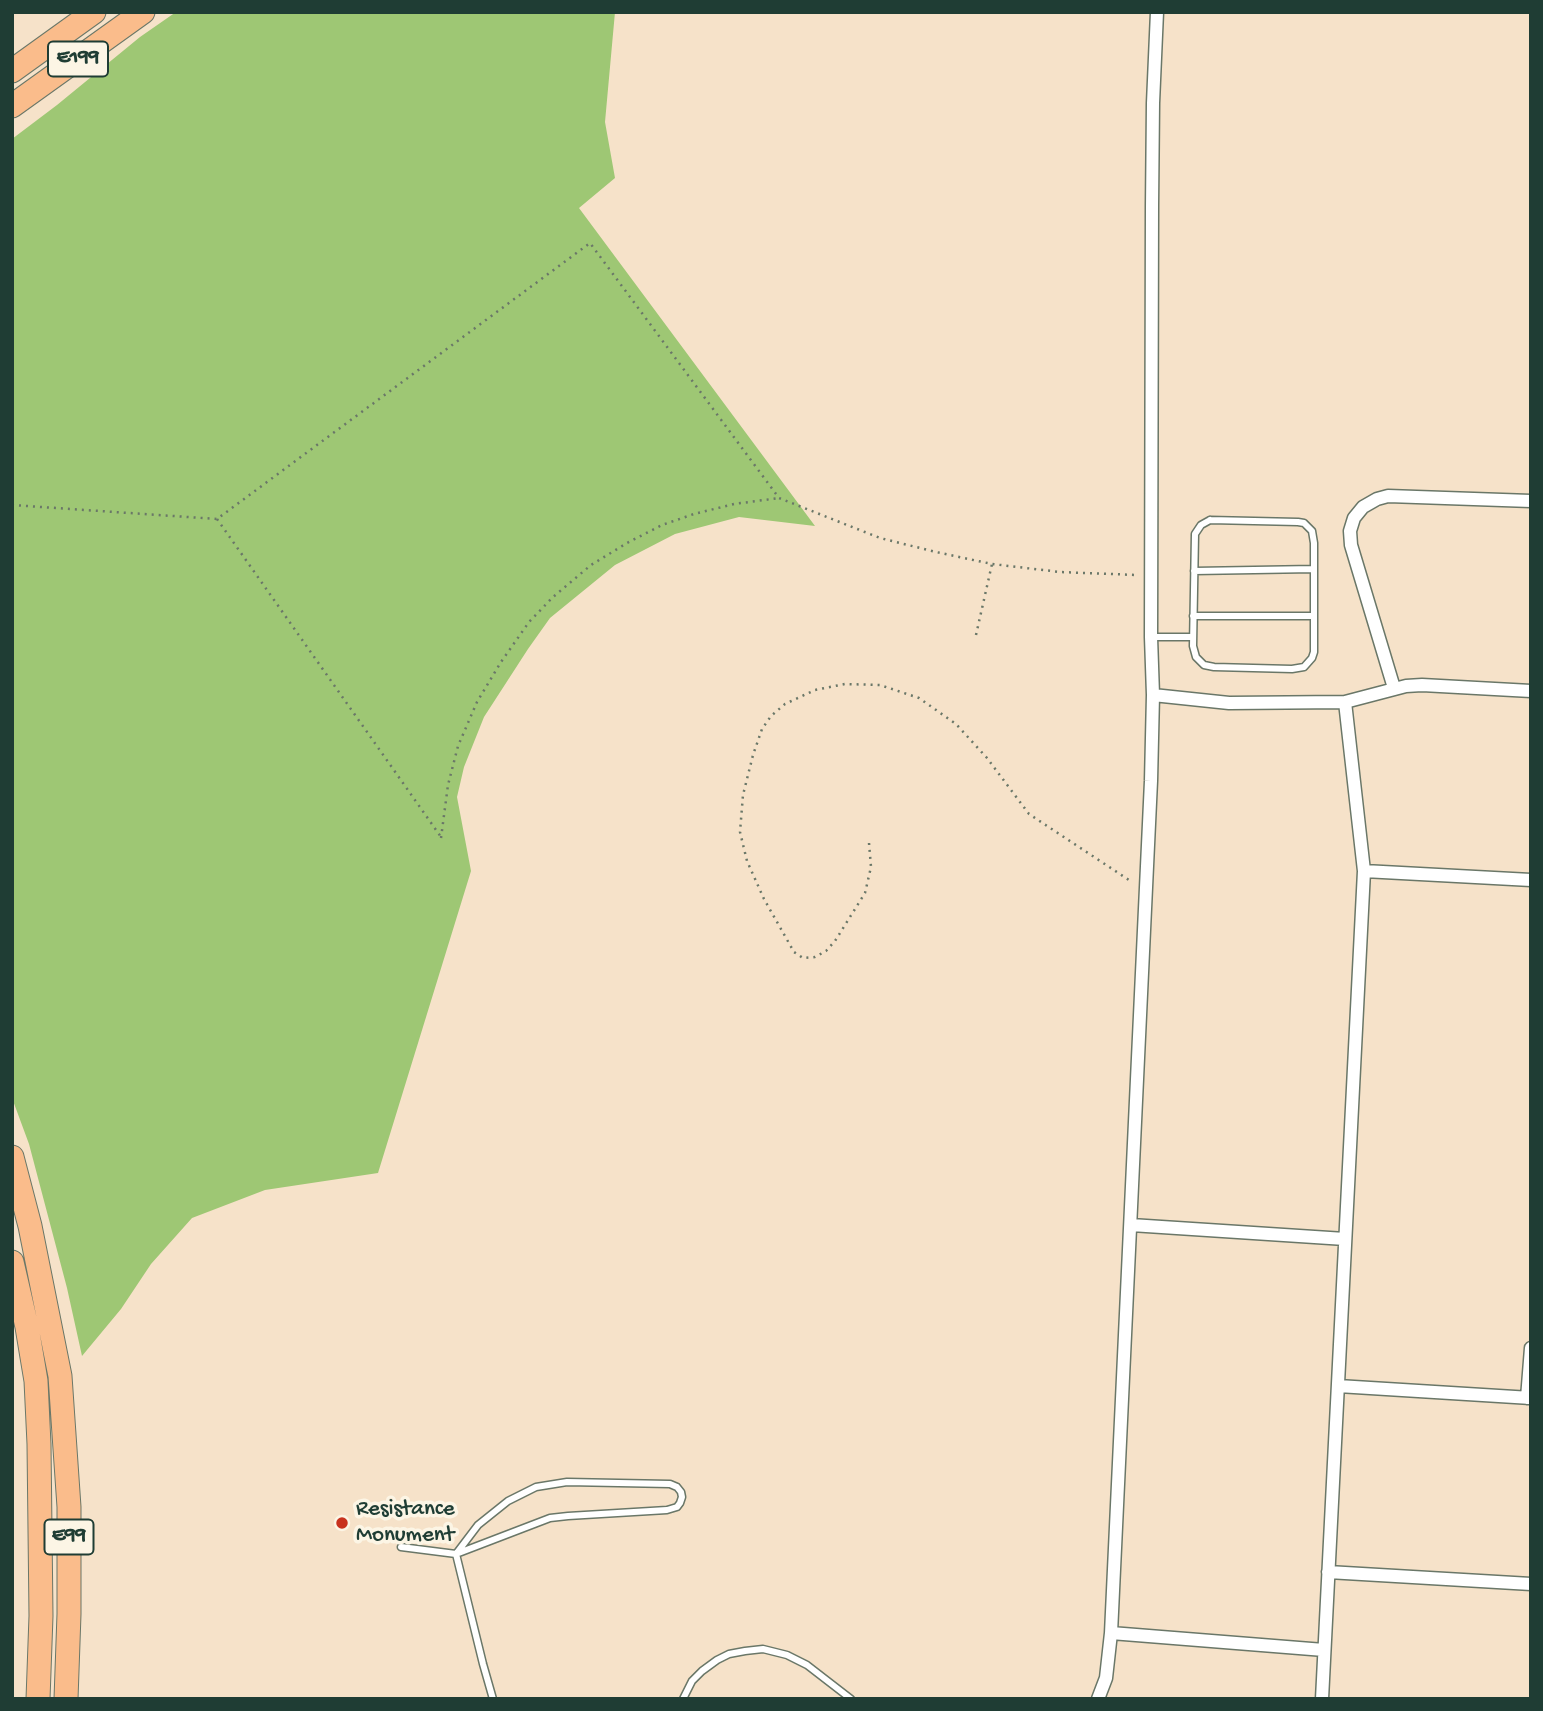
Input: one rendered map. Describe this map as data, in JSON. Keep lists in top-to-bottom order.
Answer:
{
  "streets": {
    "highway": ["E199", "E99"]
  },
  "places": ["Resistance Monument"]
}
